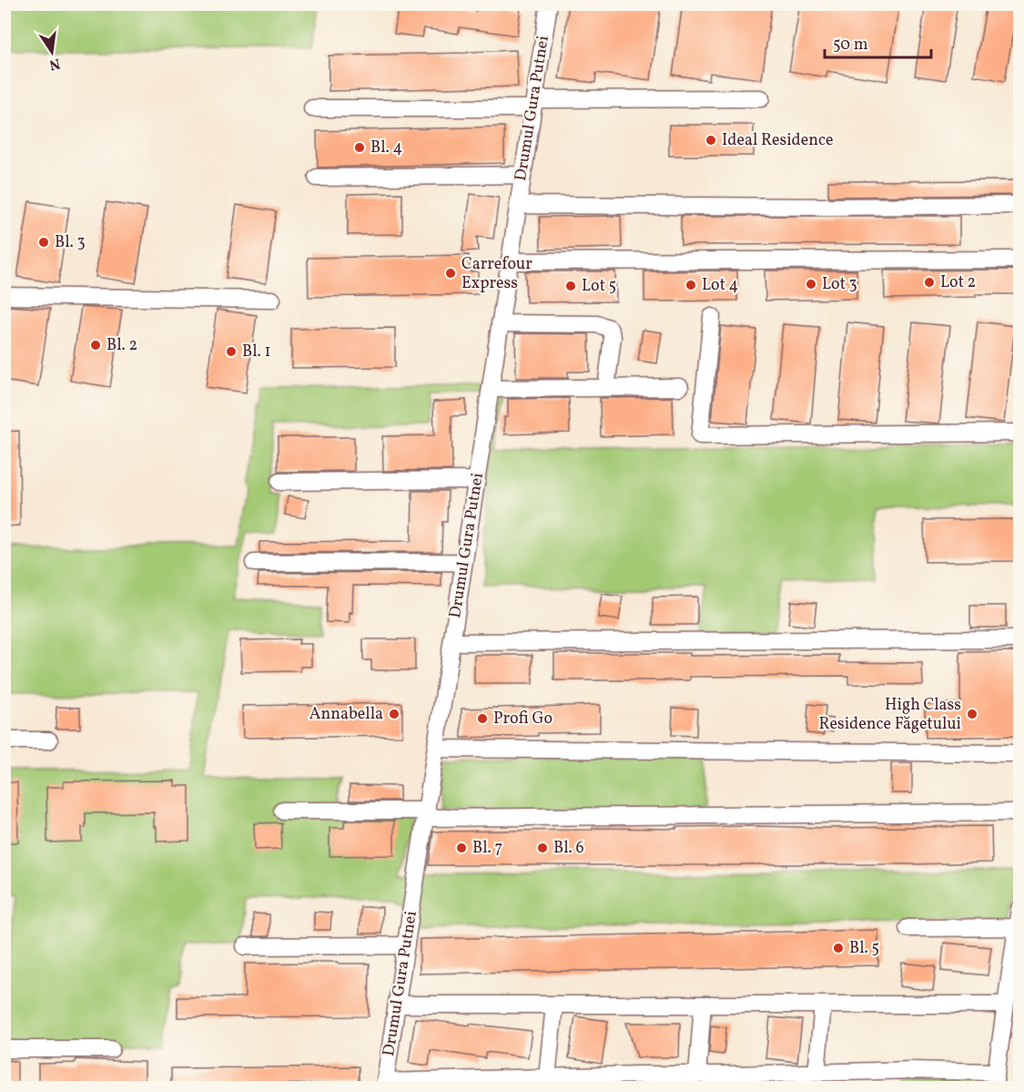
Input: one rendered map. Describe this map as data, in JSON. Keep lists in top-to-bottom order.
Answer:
{
  "streets": {
    "street": ["Drumul Gura Putnei"]
  },
  "places": [
    "Ideal Residence",
    "Bl. 4",
    "Bl. 3",
    "Carrefour Express",
    "Lot 2",
    "Lot 3",
    "Lot 4",
    "Lot 5",
    "Bl. 2",
    "Bl. 1",
    "Annabella",
    "High Class Residence Făgetului",
    "Profi Go",
    "Bl. 7",
    "Bl. 6",
    "Bl. 5"
  ],
  "scale_bar": "50 m",
  "north": "bottom"
}
